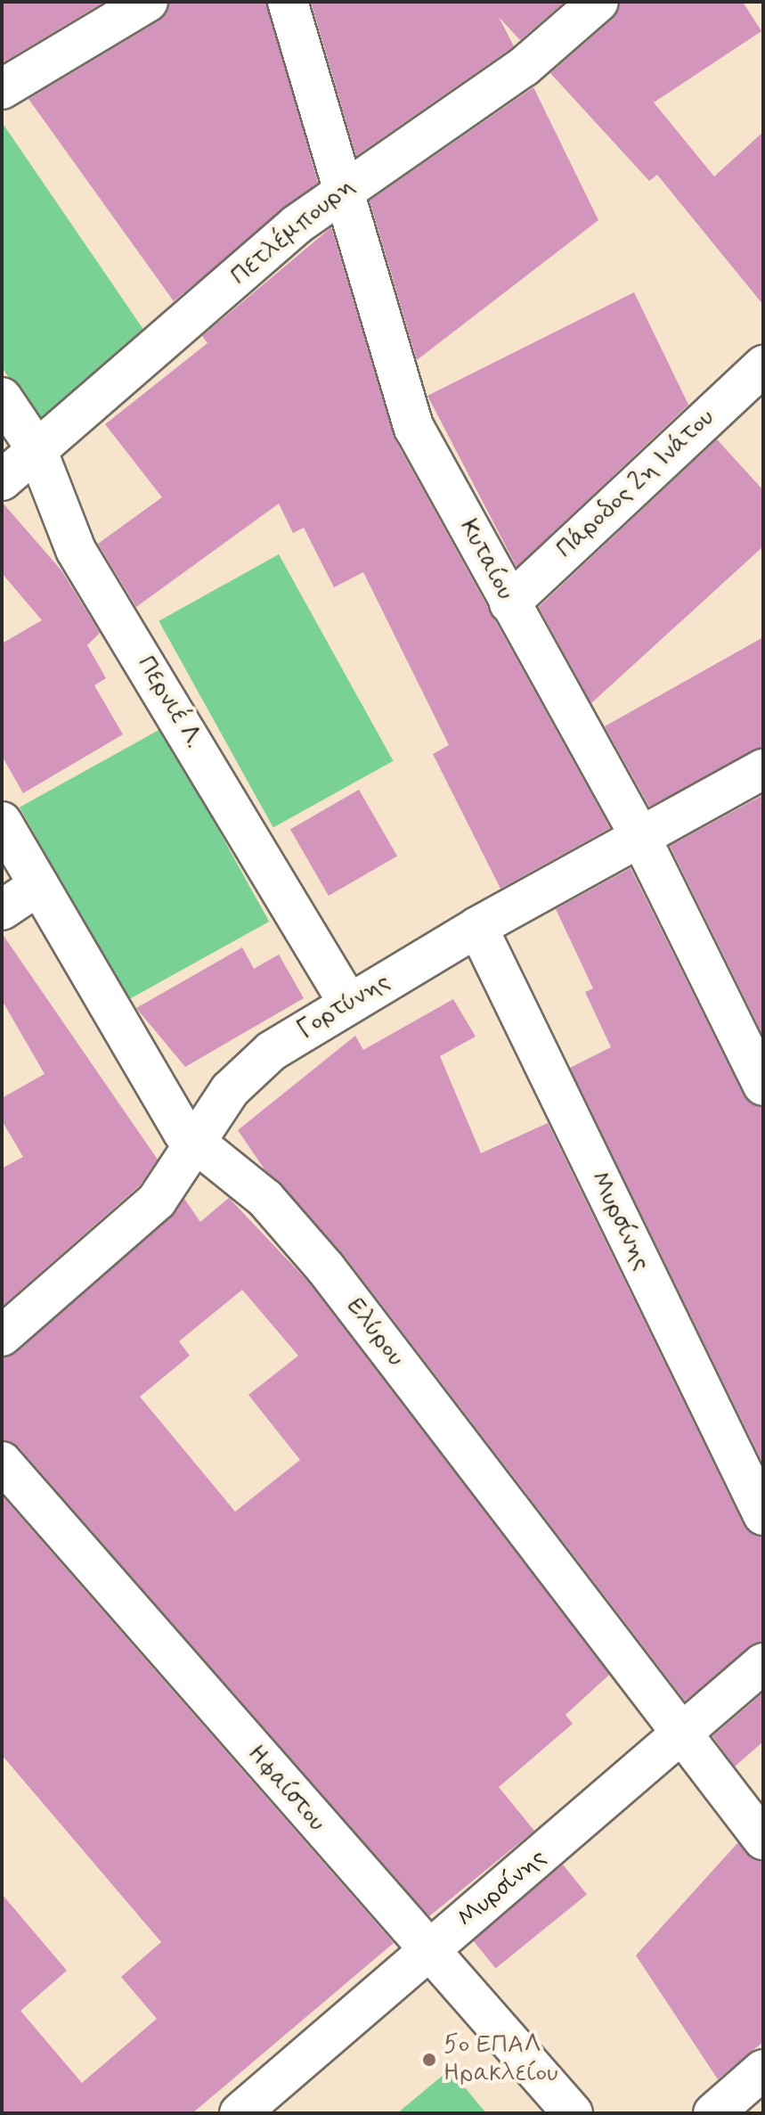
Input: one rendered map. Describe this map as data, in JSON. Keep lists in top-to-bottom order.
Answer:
{
  "streets": {
    "street": [
      "Πετλέμπουρη",
      "Πάροδος 2η Ινάτου",
      "Κυταίου",
      "Περνιέ Λ.",
      "Γορτύνης",
      "Μυρσίνης",
      "Ελύρου",
      "Ηφαίστου"
    ]
  },
  "crossings": [
    ["Πετλέμπουρη", "Κυταίου"],
    ["Πετλέμπουρη", "Περνιέ Λ."],
    ["Πάροδος 2η Ινάτου", "Κυταίου"],
    ["Κυταίου", "Γορτύνης"],
    ["Περνιέ Λ.", "Γορτύνης"],
    ["Γορτύνης", "Μυρσίνης"],
    ["Γορτύνης", "Ελύρου"],
    ["Μυρσίνης", "Ελύρου"],
    ["Μυρσίνης", "Ηφαίστου"]
  ],
  "places": ["5ο ΕΠΑΛ Ηρακλείου"]
}
